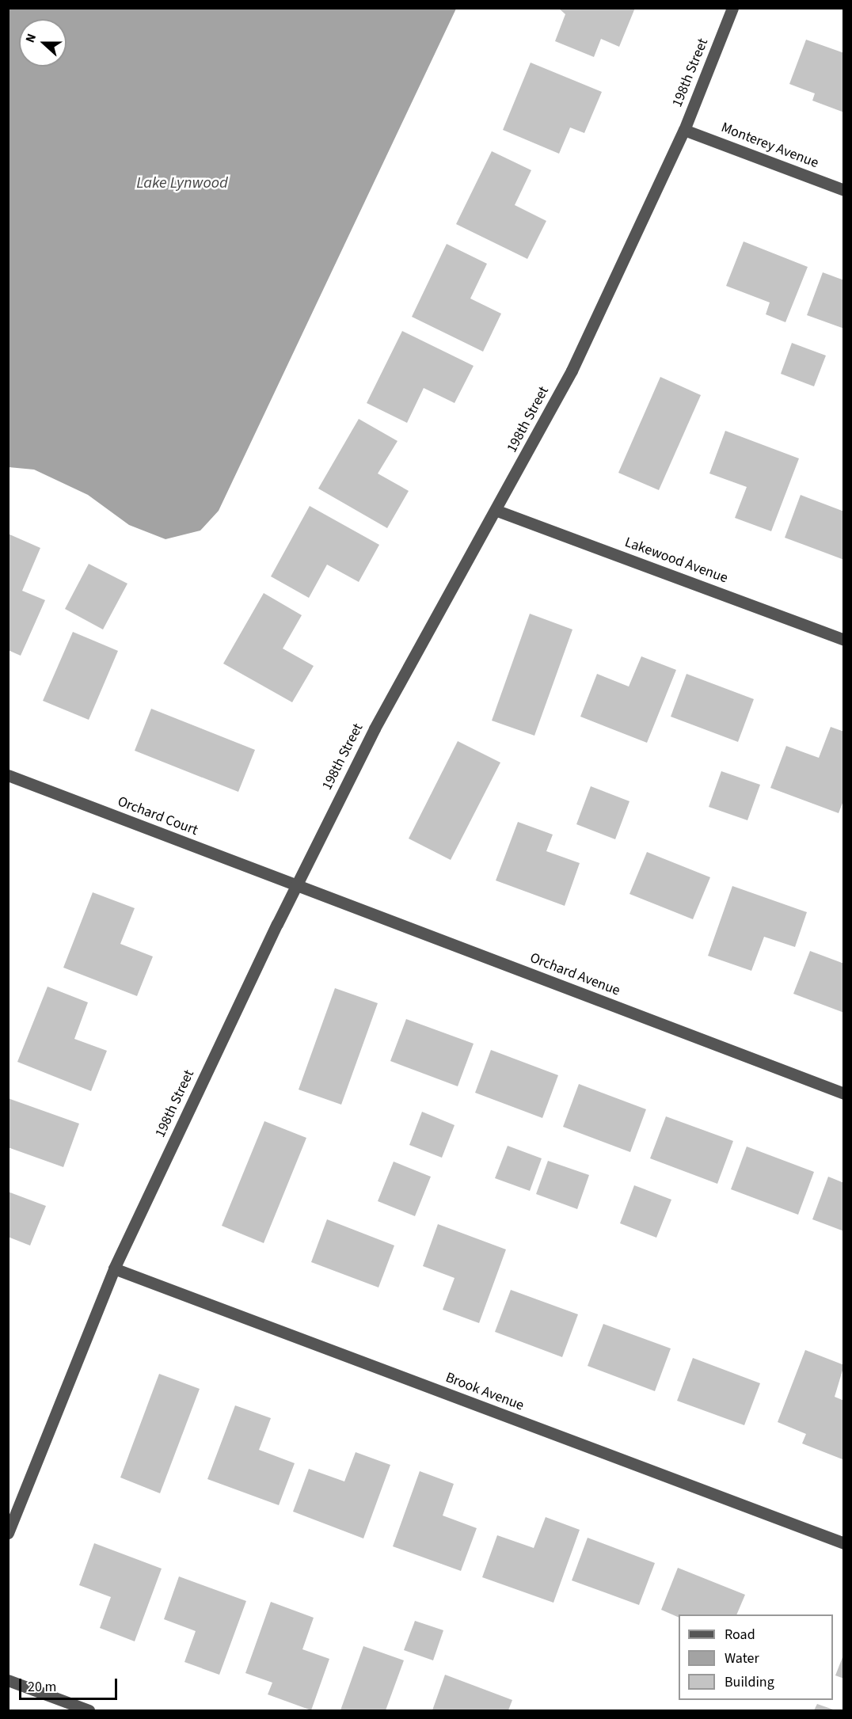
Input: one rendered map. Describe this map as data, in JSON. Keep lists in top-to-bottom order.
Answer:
{
  "streets": {
    "street": [
      "198th Street",
      "Monterey Avenue",
      "Lakewood Avenue",
      "Orchard Court",
      "Orchard Avenue",
      "Brook Avenue"
    ]
  },
  "crossings": [
    ["198th Street", "Monterey Avenue"],
    ["198th Street", "Lakewood Avenue"],
    ["198th Street", "Orchard Court"],
    ["198th Street", "Orchard Avenue"],
    ["198th Street", "Brook Avenue"],
    ["Orchard Court", "Orchard Avenue"]
  ],
  "water": ["Lake Lynwood"],
  "legend": ["Road", "Water", "Building"],
  "scale_bar": "20 m",
  "north": "left"
}
